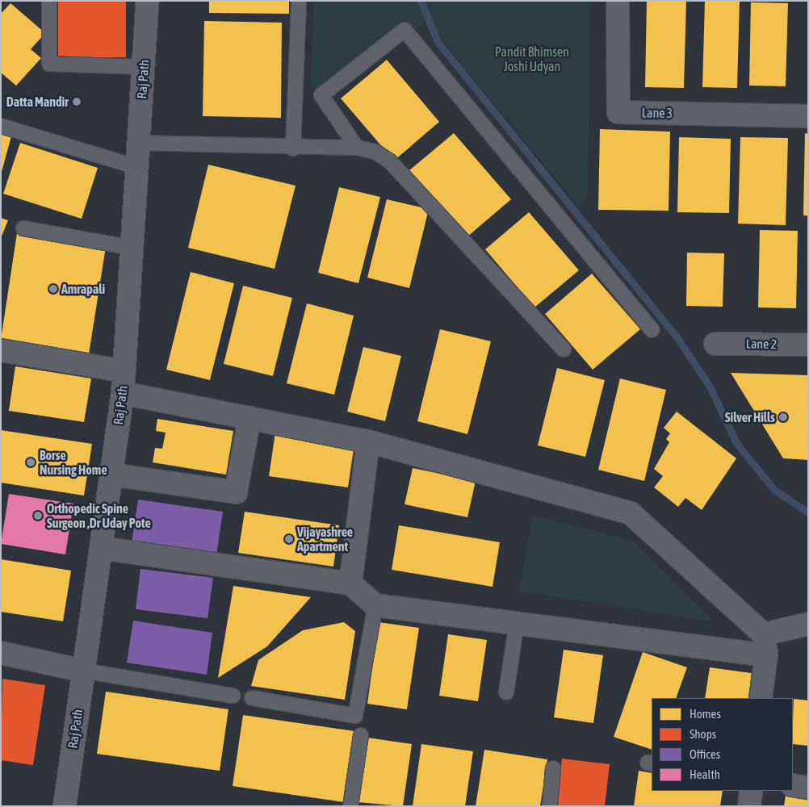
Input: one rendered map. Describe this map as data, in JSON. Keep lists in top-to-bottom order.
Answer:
{
  "streets": {
    "street": ["Raj Path", "Lane 3", "Lane 2"]
  },
  "parks": ["Pandit Bhimsen Joshi Udyan"],
  "places": [
    "Datta Mandir",
    "Amrapali",
    "Silver Hills",
    "Borse Nursing Home",
    "Orthopedic Spine Surgeon ,Dr Uday Pote",
    "Vijayashree Apartment"
  ],
  "legend": [
    "Homes",
    "Shops",
    "Offices",
    "Health"
  ]
}
